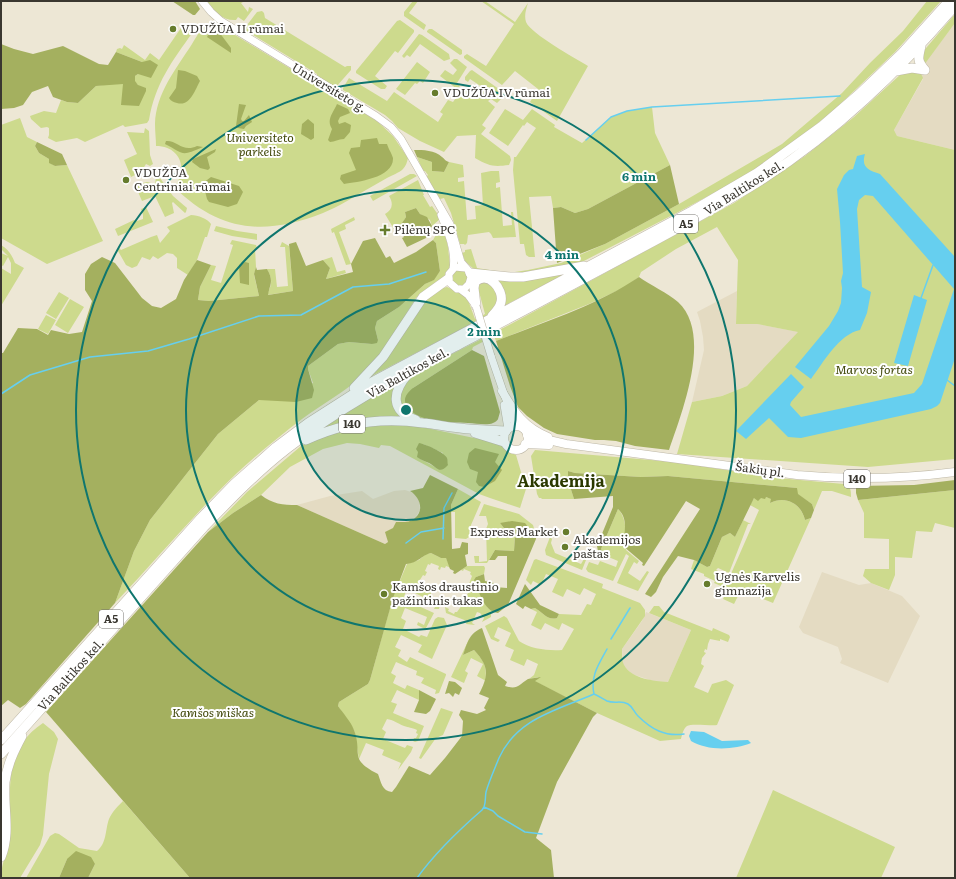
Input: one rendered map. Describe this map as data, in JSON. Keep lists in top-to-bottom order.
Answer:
{
  "streets": {
    "highway": ["Via Baltikos kel.", "A5", "140"],
    "main road": ["Universiteto g.", "Šakių pl."]
  },
  "crossings": [
    ["Via Baltikos kel.", "A5"],
    ["Via Baltikos kel.", "140"],
    ["140", "Šakių pl."]
  ],
  "districts": ["Akademija"],
  "parks": ["Universiteto parkelis", "Marvos fortas", "Kamšos miškas"],
  "places": {
    "other": [
      "VDUŽŪA II rūmai",
      "VDUŽŪA IV rūmai",
      "VDUŽŪA Centriniai rūmai",
      "Express Market",
      "Akademijos paštas",
      "Ugnės Karvelis gimnazija",
      "Kamšos draustinio pažintinis takas"
    ],
    "health": ["Pilėnų SPC"]
  },
  "rings": ["6 min", "4 min", "2 min"]
}
